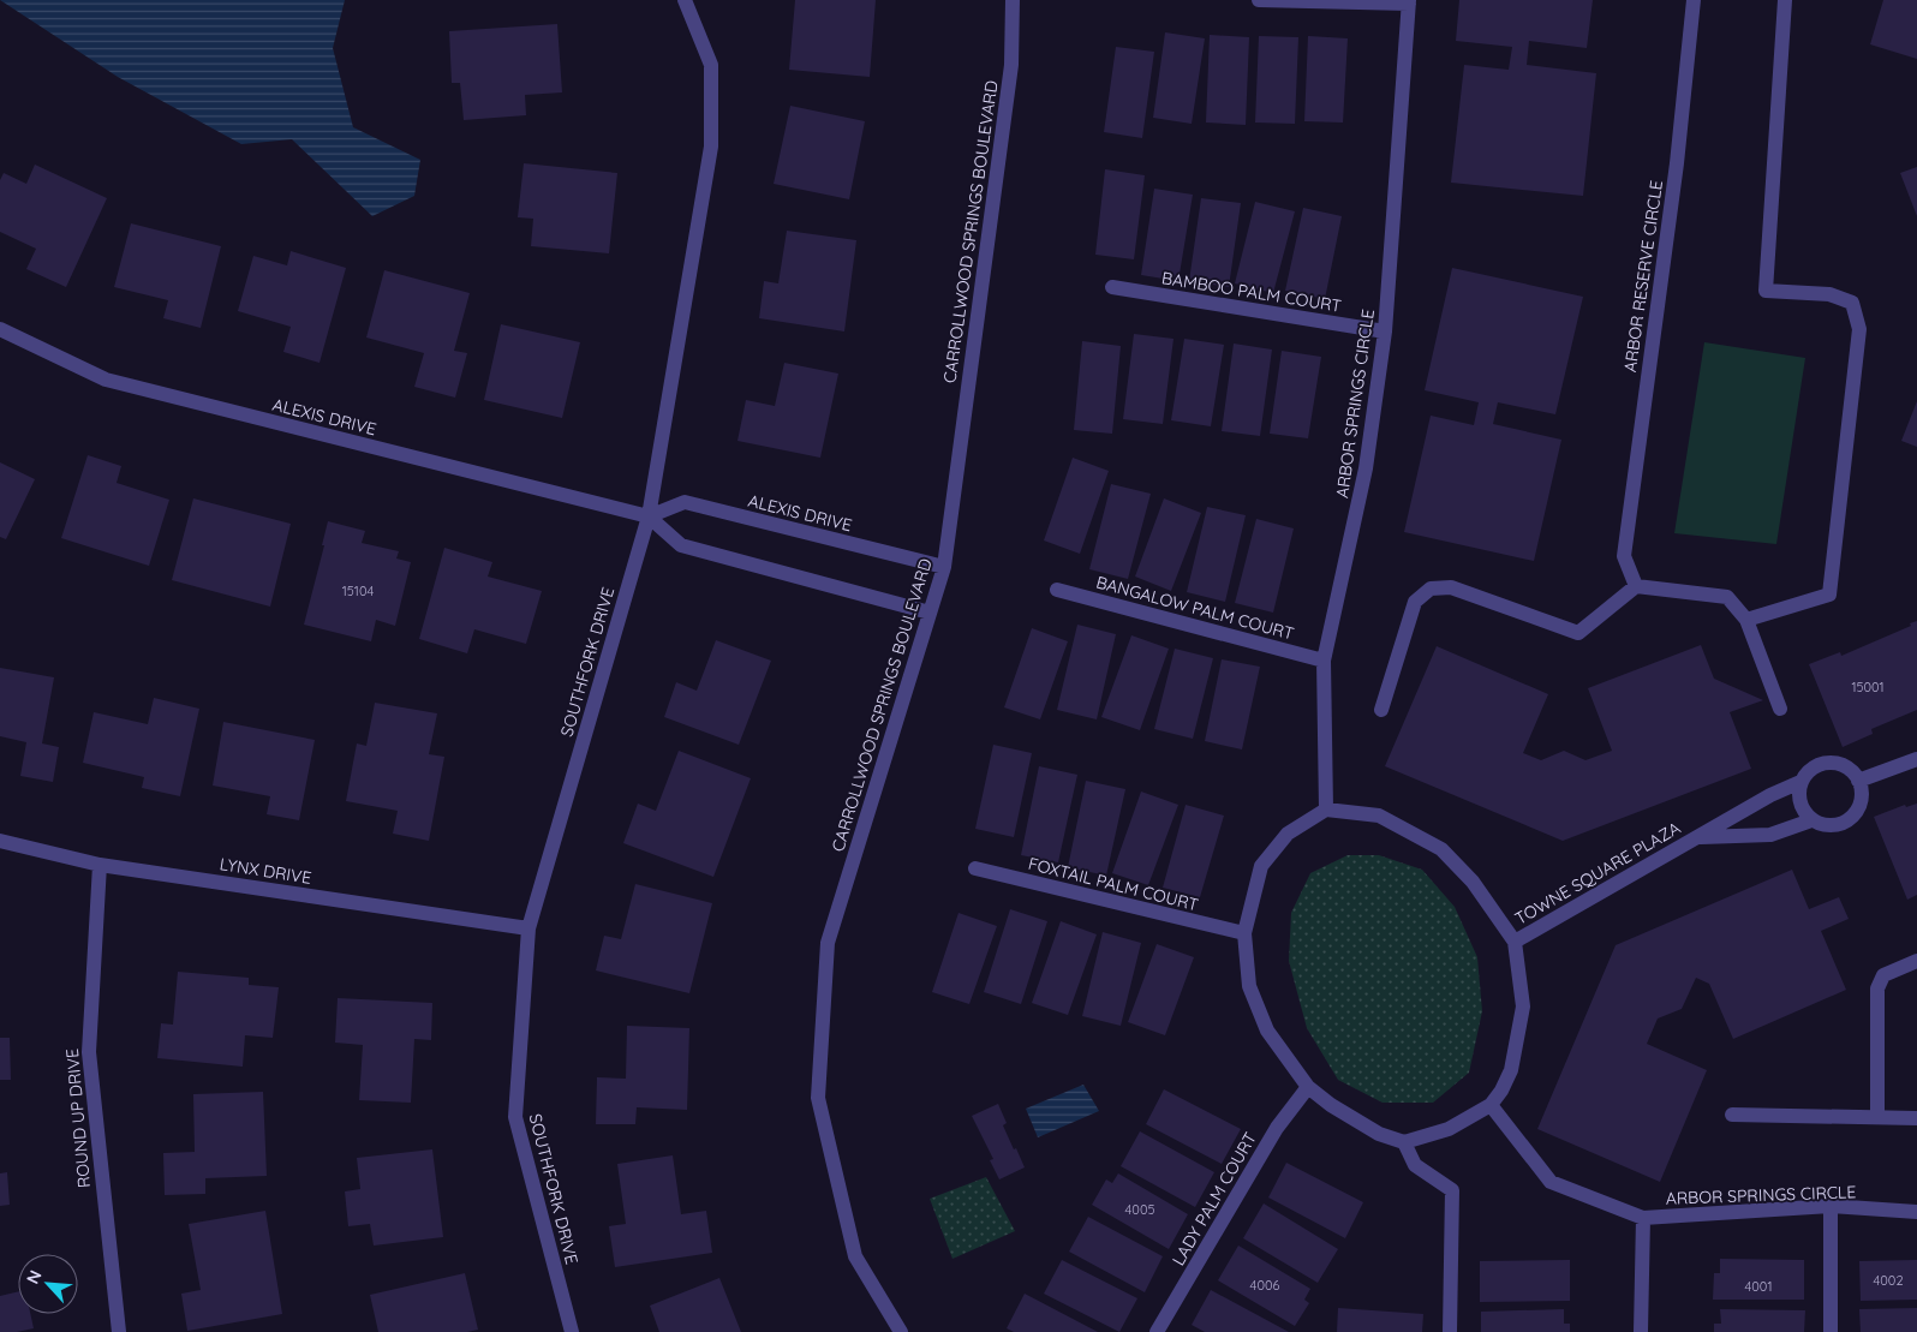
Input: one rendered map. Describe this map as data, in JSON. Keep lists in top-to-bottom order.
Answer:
{
  "streets": {
    "street": [
      "CARROLLWOOD SPRINGS BOULEVARD",
      "ARBOR RESERVE CIRCLE",
      "BAMBOO PALM COURT",
      "ARBOR SPRINGS CIRCLE",
      "ALEXIS DRIVE",
      "BANGALOW PALM COURT",
      "SOUTHFORK DRIVE",
      "LYNX DRIVE",
      "TOWNE SQUARE PLAZA",
      "FOXTAIL PALM COURT",
      "ROUND UP DRIVE",
      "LADY PALM COURT"
    ]
  },
  "crossings": [
    ["CARROLLWOOD SPRINGS BOULEVARD", "ALEXIS DRIVE"],
    ["BAMBOO PALM COURT", "ARBOR SPRINGS CIRCLE"],
    ["ARBOR SPRINGS CIRCLE", "BANGALOW PALM COURT"],
    ["ALEXIS DRIVE", "SOUTHFORK DRIVE"],
    ["SOUTHFORK DRIVE", "LYNX DRIVE"],
    ["LYNX DRIVE", "ROUND UP DRIVE"]
  ],
  "house_numbers": [
    "15104",
    "15001",
    "4005",
    "4002",
    "4006",
    "4001"
  ],
  "north": "top left"
}
